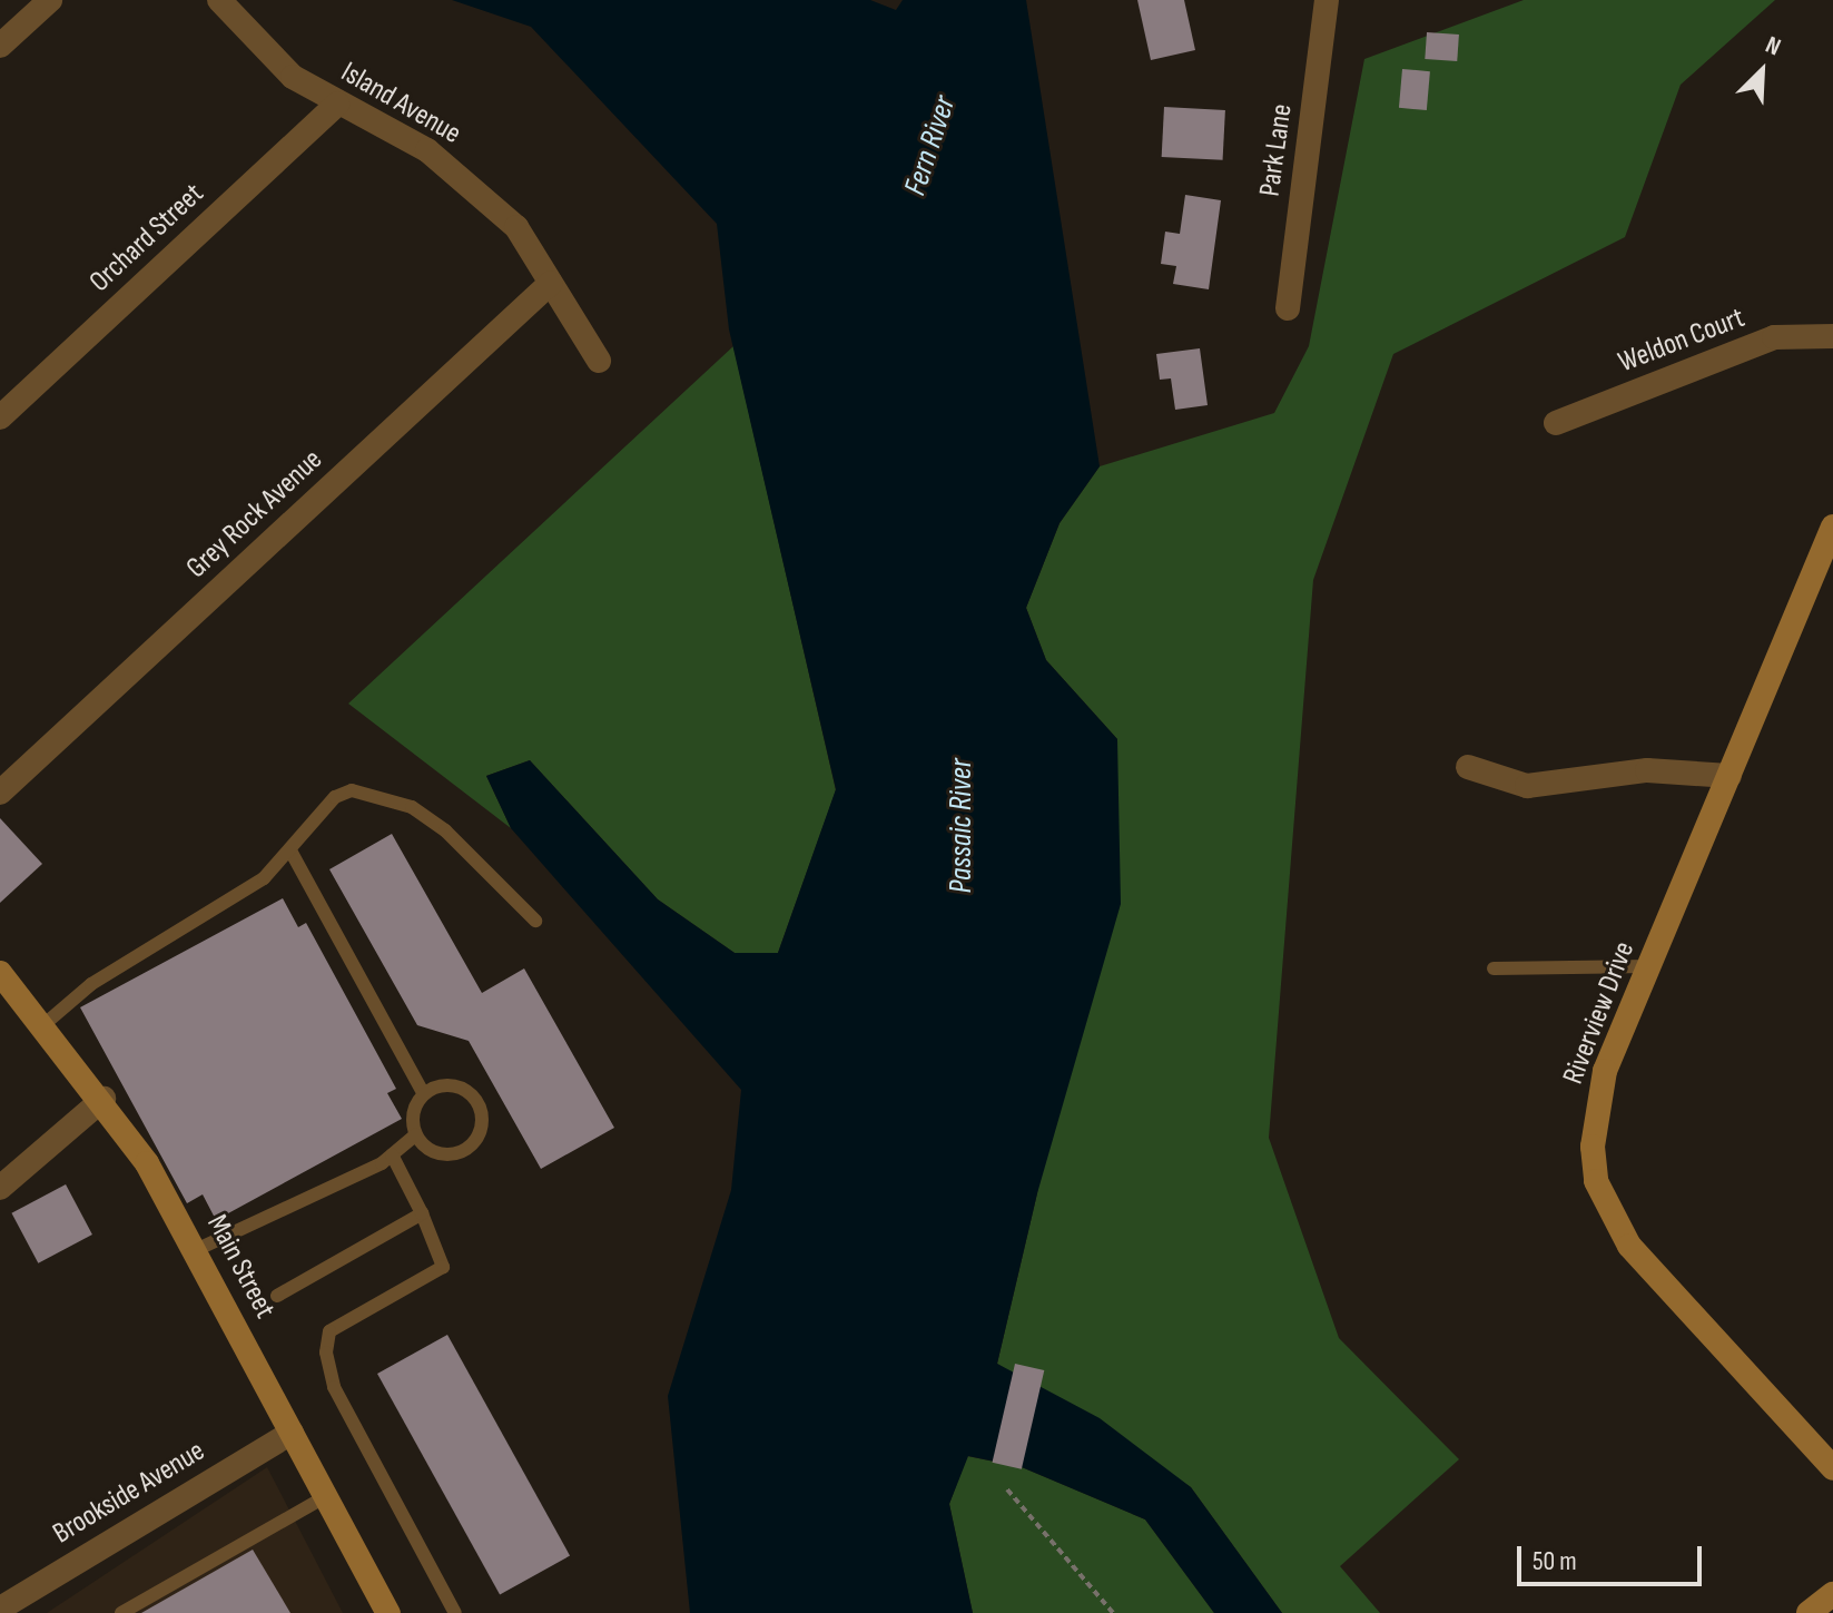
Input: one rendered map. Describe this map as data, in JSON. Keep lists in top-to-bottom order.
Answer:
{
  "streets": {
    "main road": ["Riverview Drive", "Main Street"],
    "street": [
      "Island Avenue",
      "Park Lane",
      "Orchard Street",
      "Weldon Court",
      "Grey Rock Avenue",
      "Brookside Avenue"
    ]
  },
  "crossings": [
    ["Island Avenue", "Orchard Street"],
    ["Island Avenue", "Grey Rock Avenue"],
    ["Main Street", "Brookside Avenue"]
  ],
  "water": ["Fern River", "Passaic River"],
  "scale_bar": "50 m",
  "north": "top right"
}
